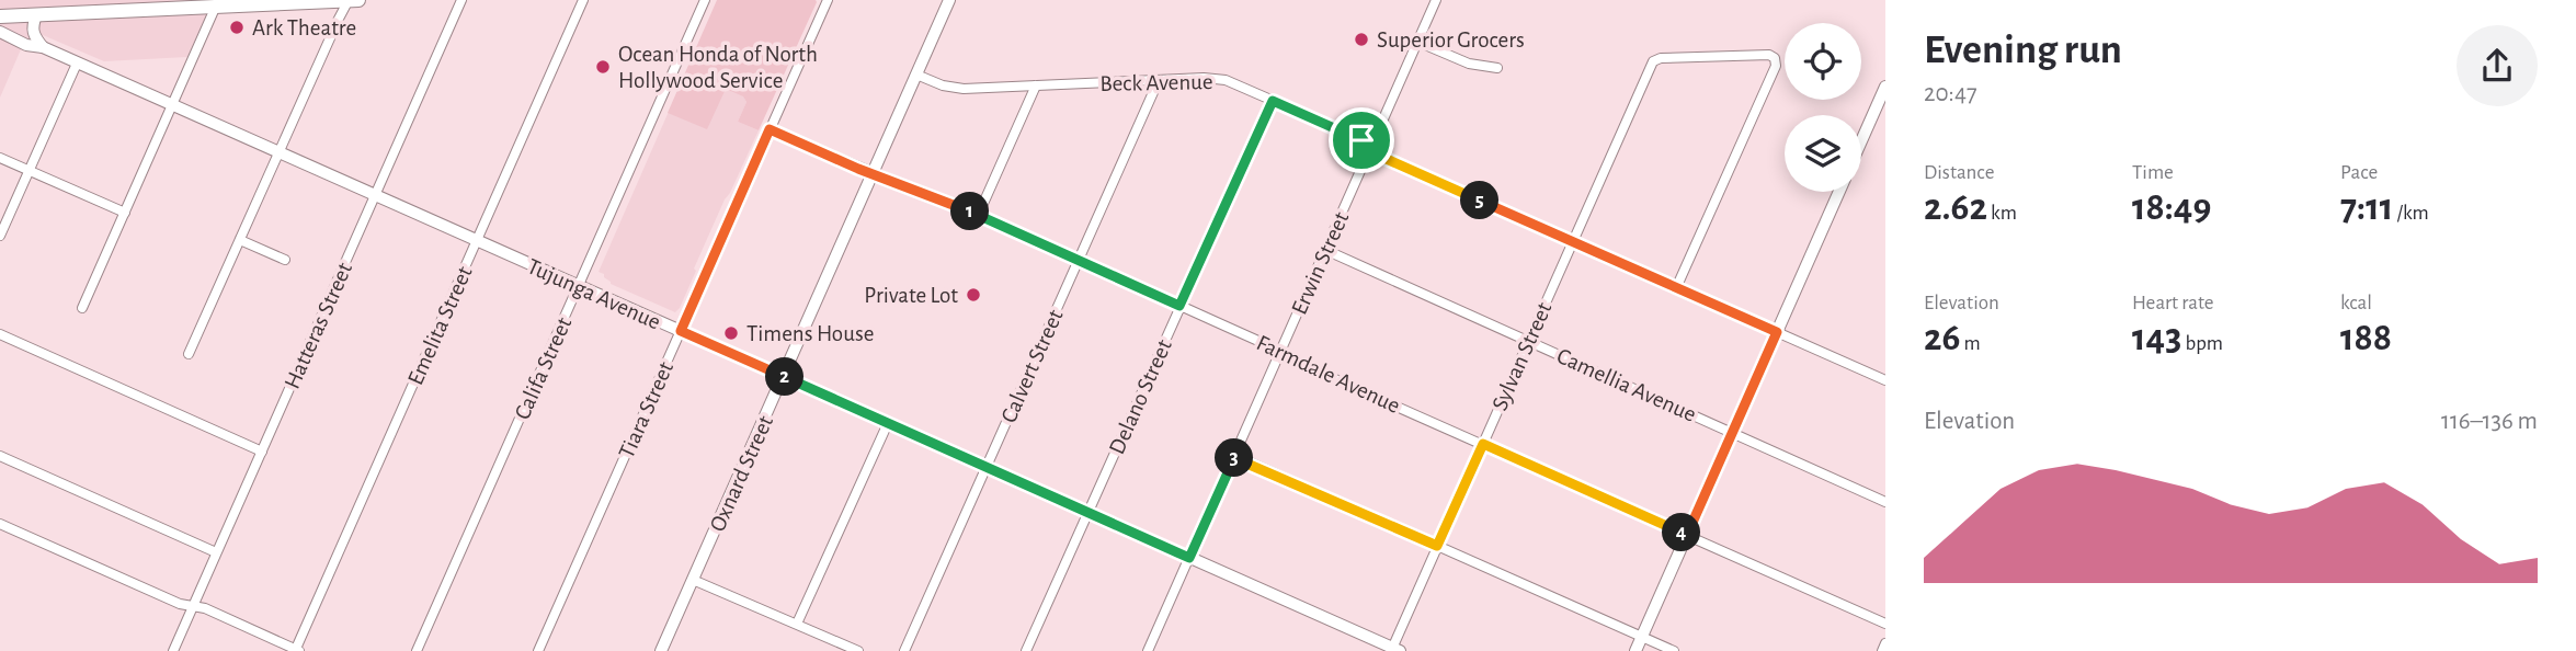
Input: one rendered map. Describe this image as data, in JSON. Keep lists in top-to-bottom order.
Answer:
{
  "streets": {
    "street": [
      "Beck Avenue",
      "Erwin Street",
      "Tujunga Avenue",
      "Hatteras Street",
      "Emelita Street",
      "Sylvan Street",
      "Calvert Street",
      "Califa Street",
      "Farmdale Avenue",
      "Camellia Avenue",
      "Delano Street",
      "Tiara Street",
      "Oxnard Street"
    ]
  },
  "crossings": [
    ["Beck Avenue", "Erwin Street"],
    ["Beck Avenue", "Sylvan Street"],
    ["Beck Avenue", "Calvert Street"],
    ["Beck Avenue", "Delano Street"],
    ["Beck Avenue", "Oxnard Street"],
    ["Erwin Street", "Tujunga Avenue"],
    ["Erwin Street", "Farmdale Avenue"],
    ["Erwin Street", "Camellia Avenue"],
    ["Tujunga Avenue", "Hatteras Street"],
    ["Tujunga Avenue", "Emelita Street"],
    ["Tujunga Avenue", "Sylvan Street"],
    ["Tujunga Avenue", "Calvert Street"],
    ["Tujunga Avenue", "Califa Street"],
    ["Tujunga Avenue", "Delano Street"],
    ["Tujunga Avenue", "Tiara Street"],
    ["Tujunga Avenue", "Oxnard Street"],
    ["Sylvan Street", "Farmdale Avenue"],
    ["Sylvan Street", "Camellia Avenue"],
    ["Calvert Street", "Farmdale Avenue"],
    ["Farmdale Avenue", "Delano Street"],
    ["Farmdale Avenue", "Tiara Street"],
    ["Farmdale Avenue", "Oxnard Street"]
  ],
  "places": [
    "Ark Theatre",
    "Superior Grocers",
    "Ocean Honda of North Hollywood Service",
    "Private Lot",
    "Timens House"
  ],
  "page": {
    "heading": ["Evening run", "20:47"],
    "stats": [
      ["Distance", "2.62 km"],
      ["Time", "18:49"],
      ["Pace", "7:11 /km"],
      ["Elevation", "26 m"],
      ["Heart rate", "143 bpm"],
      ["kcal", "188"]
    ],
    "pins": [
      "5",
      "1",
      "2",
      "3",
      "4"
    ],
    "chart": ["Elevation", "116–136 m"]
  }
}
